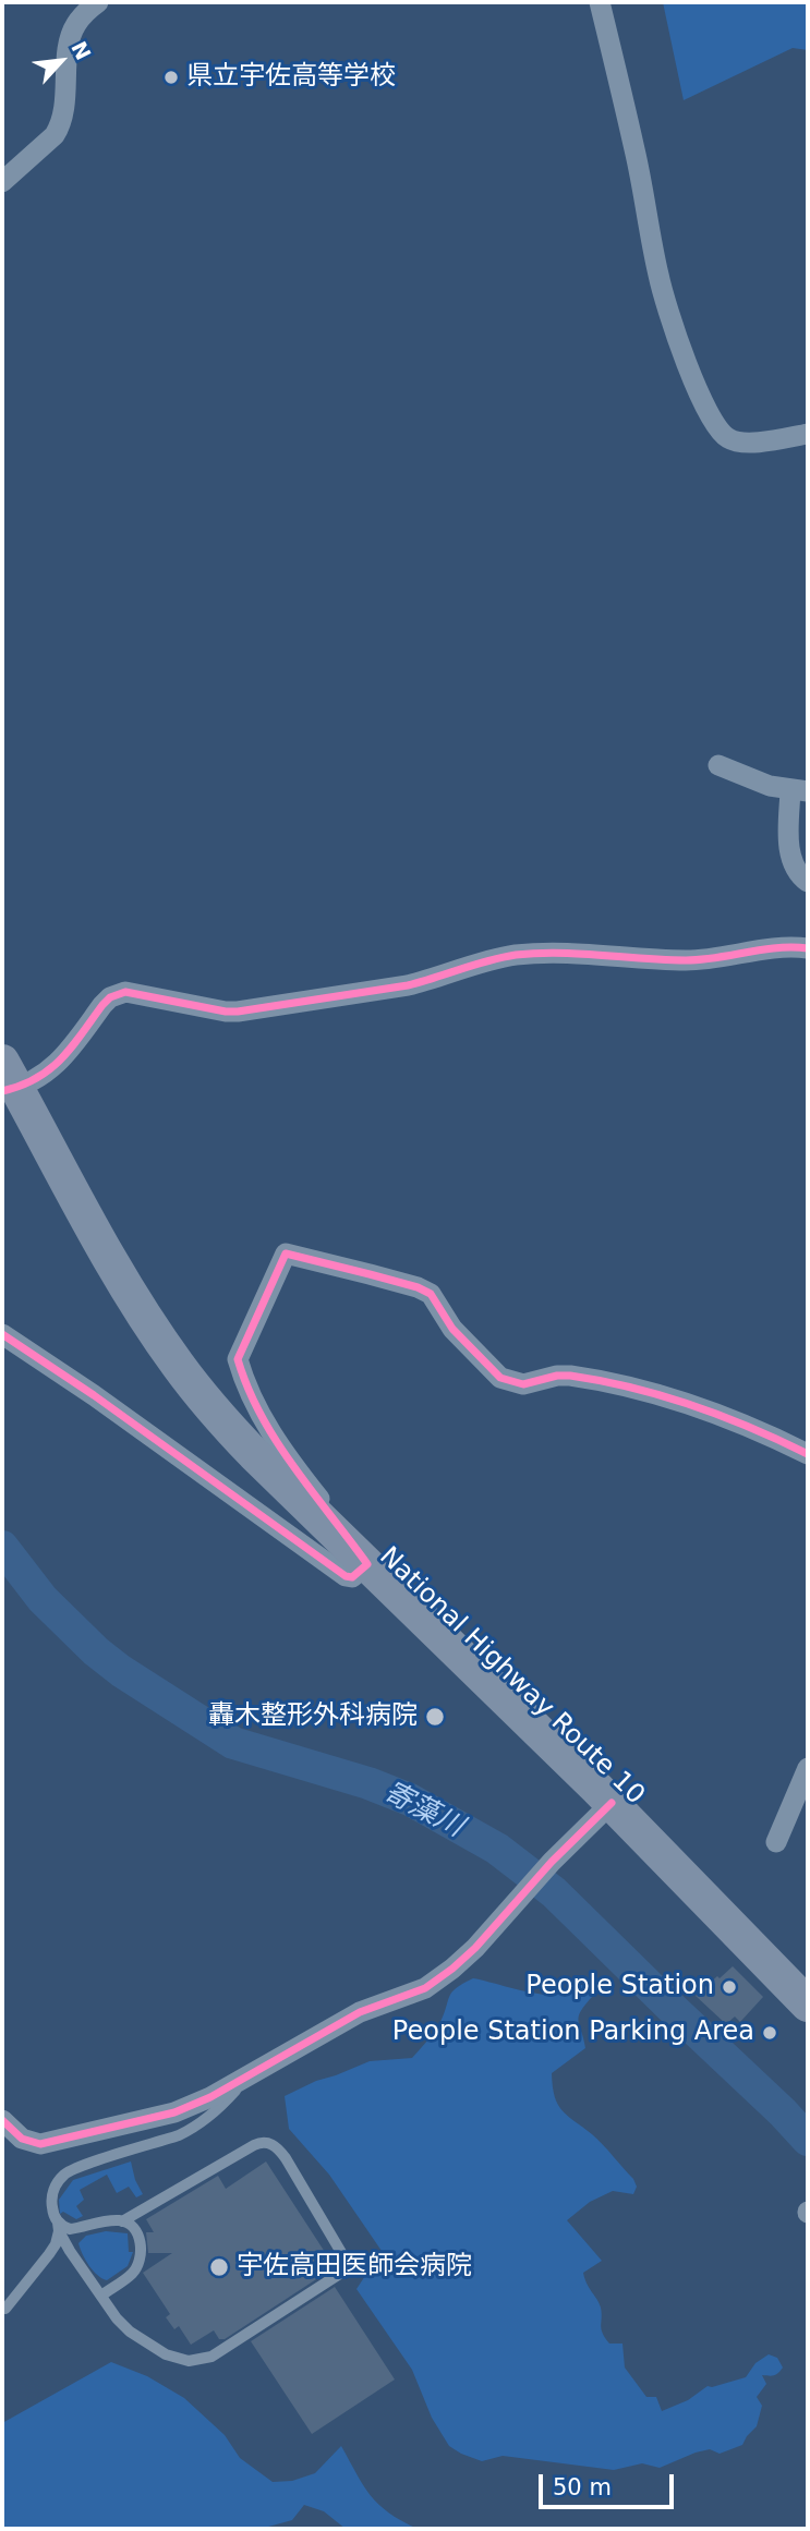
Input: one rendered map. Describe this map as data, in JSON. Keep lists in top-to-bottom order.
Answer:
{
  "streets": {
    "highway": ["National Highway Route 10"]
  },
  "water": ["寄藻川"],
  "places": [
    "県立宇佐高等学校",
    "轟木整形外科病院",
    "People Station",
    "People Station Parking Area",
    "宇佐高田医師会病院"
  ],
  "scale_bar": "50 m",
  "north": "top right"
}
